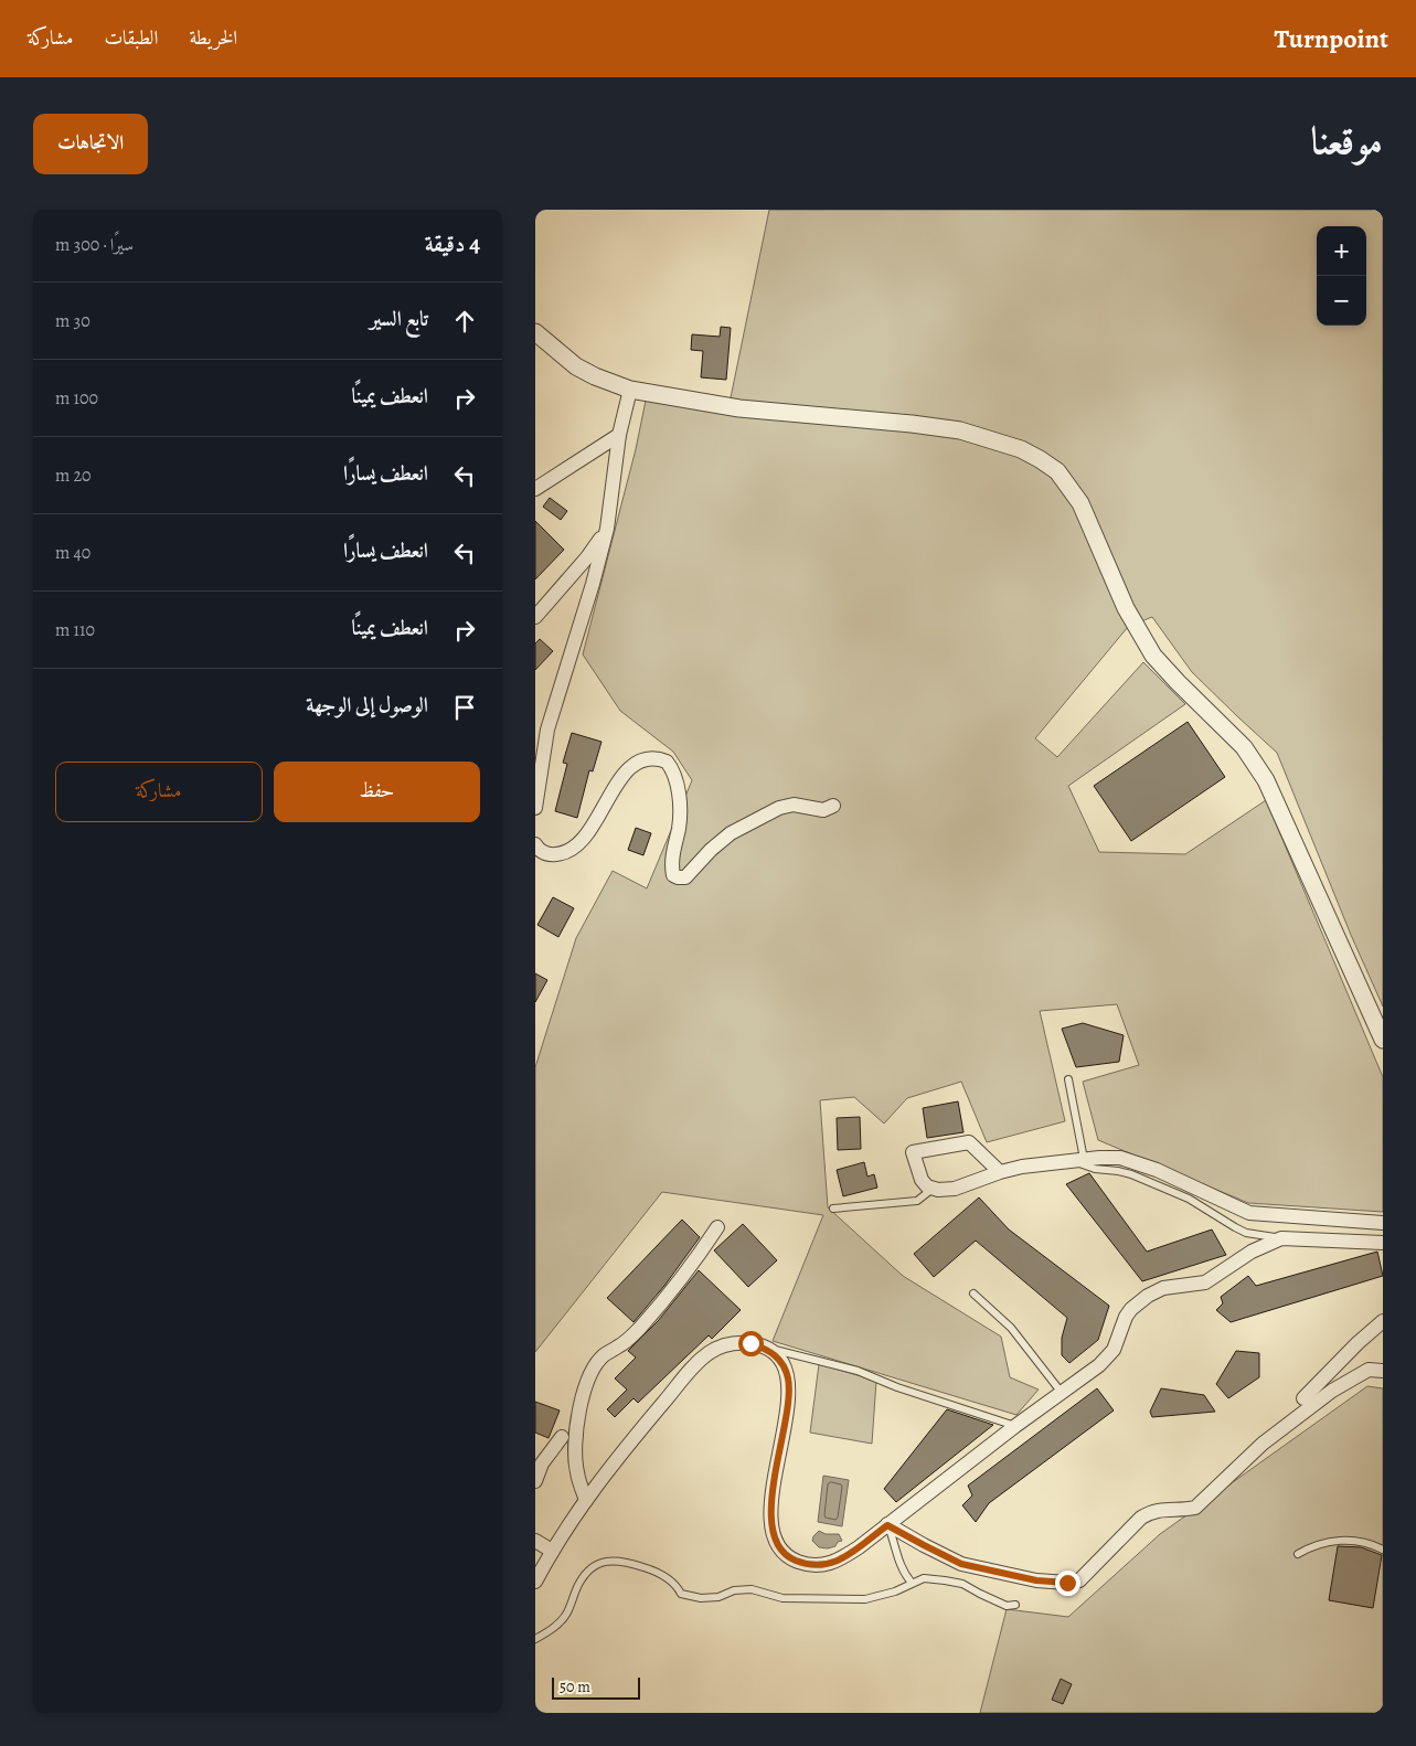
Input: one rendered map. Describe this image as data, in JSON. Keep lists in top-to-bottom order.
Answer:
{
  "scale_bar": "50 m",
  "page": {
    "header": "Turnpoint",
    "nav": ["الخريطة", "الطبقات", "مشاركة"],
    "title": "موقعنا",
    "buttons": [
      "الاتجاهات",
      ["حفظ", "مشاركة"]
    ],
    "heading": ["4 دقيقة", "سيرًا · 300 m"],
    "map_buttons": ["+", "−"],
    "list": [
      ["تابع السير", "30 m"],
      ["انعطف يمينًا", "100 m"],
      ["انعطف يسارًا", "20 m"],
      ["انعطف يسارًا", "40 m"],
      ["انعطف يمينًا", "110 m"],
      "الوصول إلى الوجهة"
    ],
    "scale": "50 m"
  }
}
